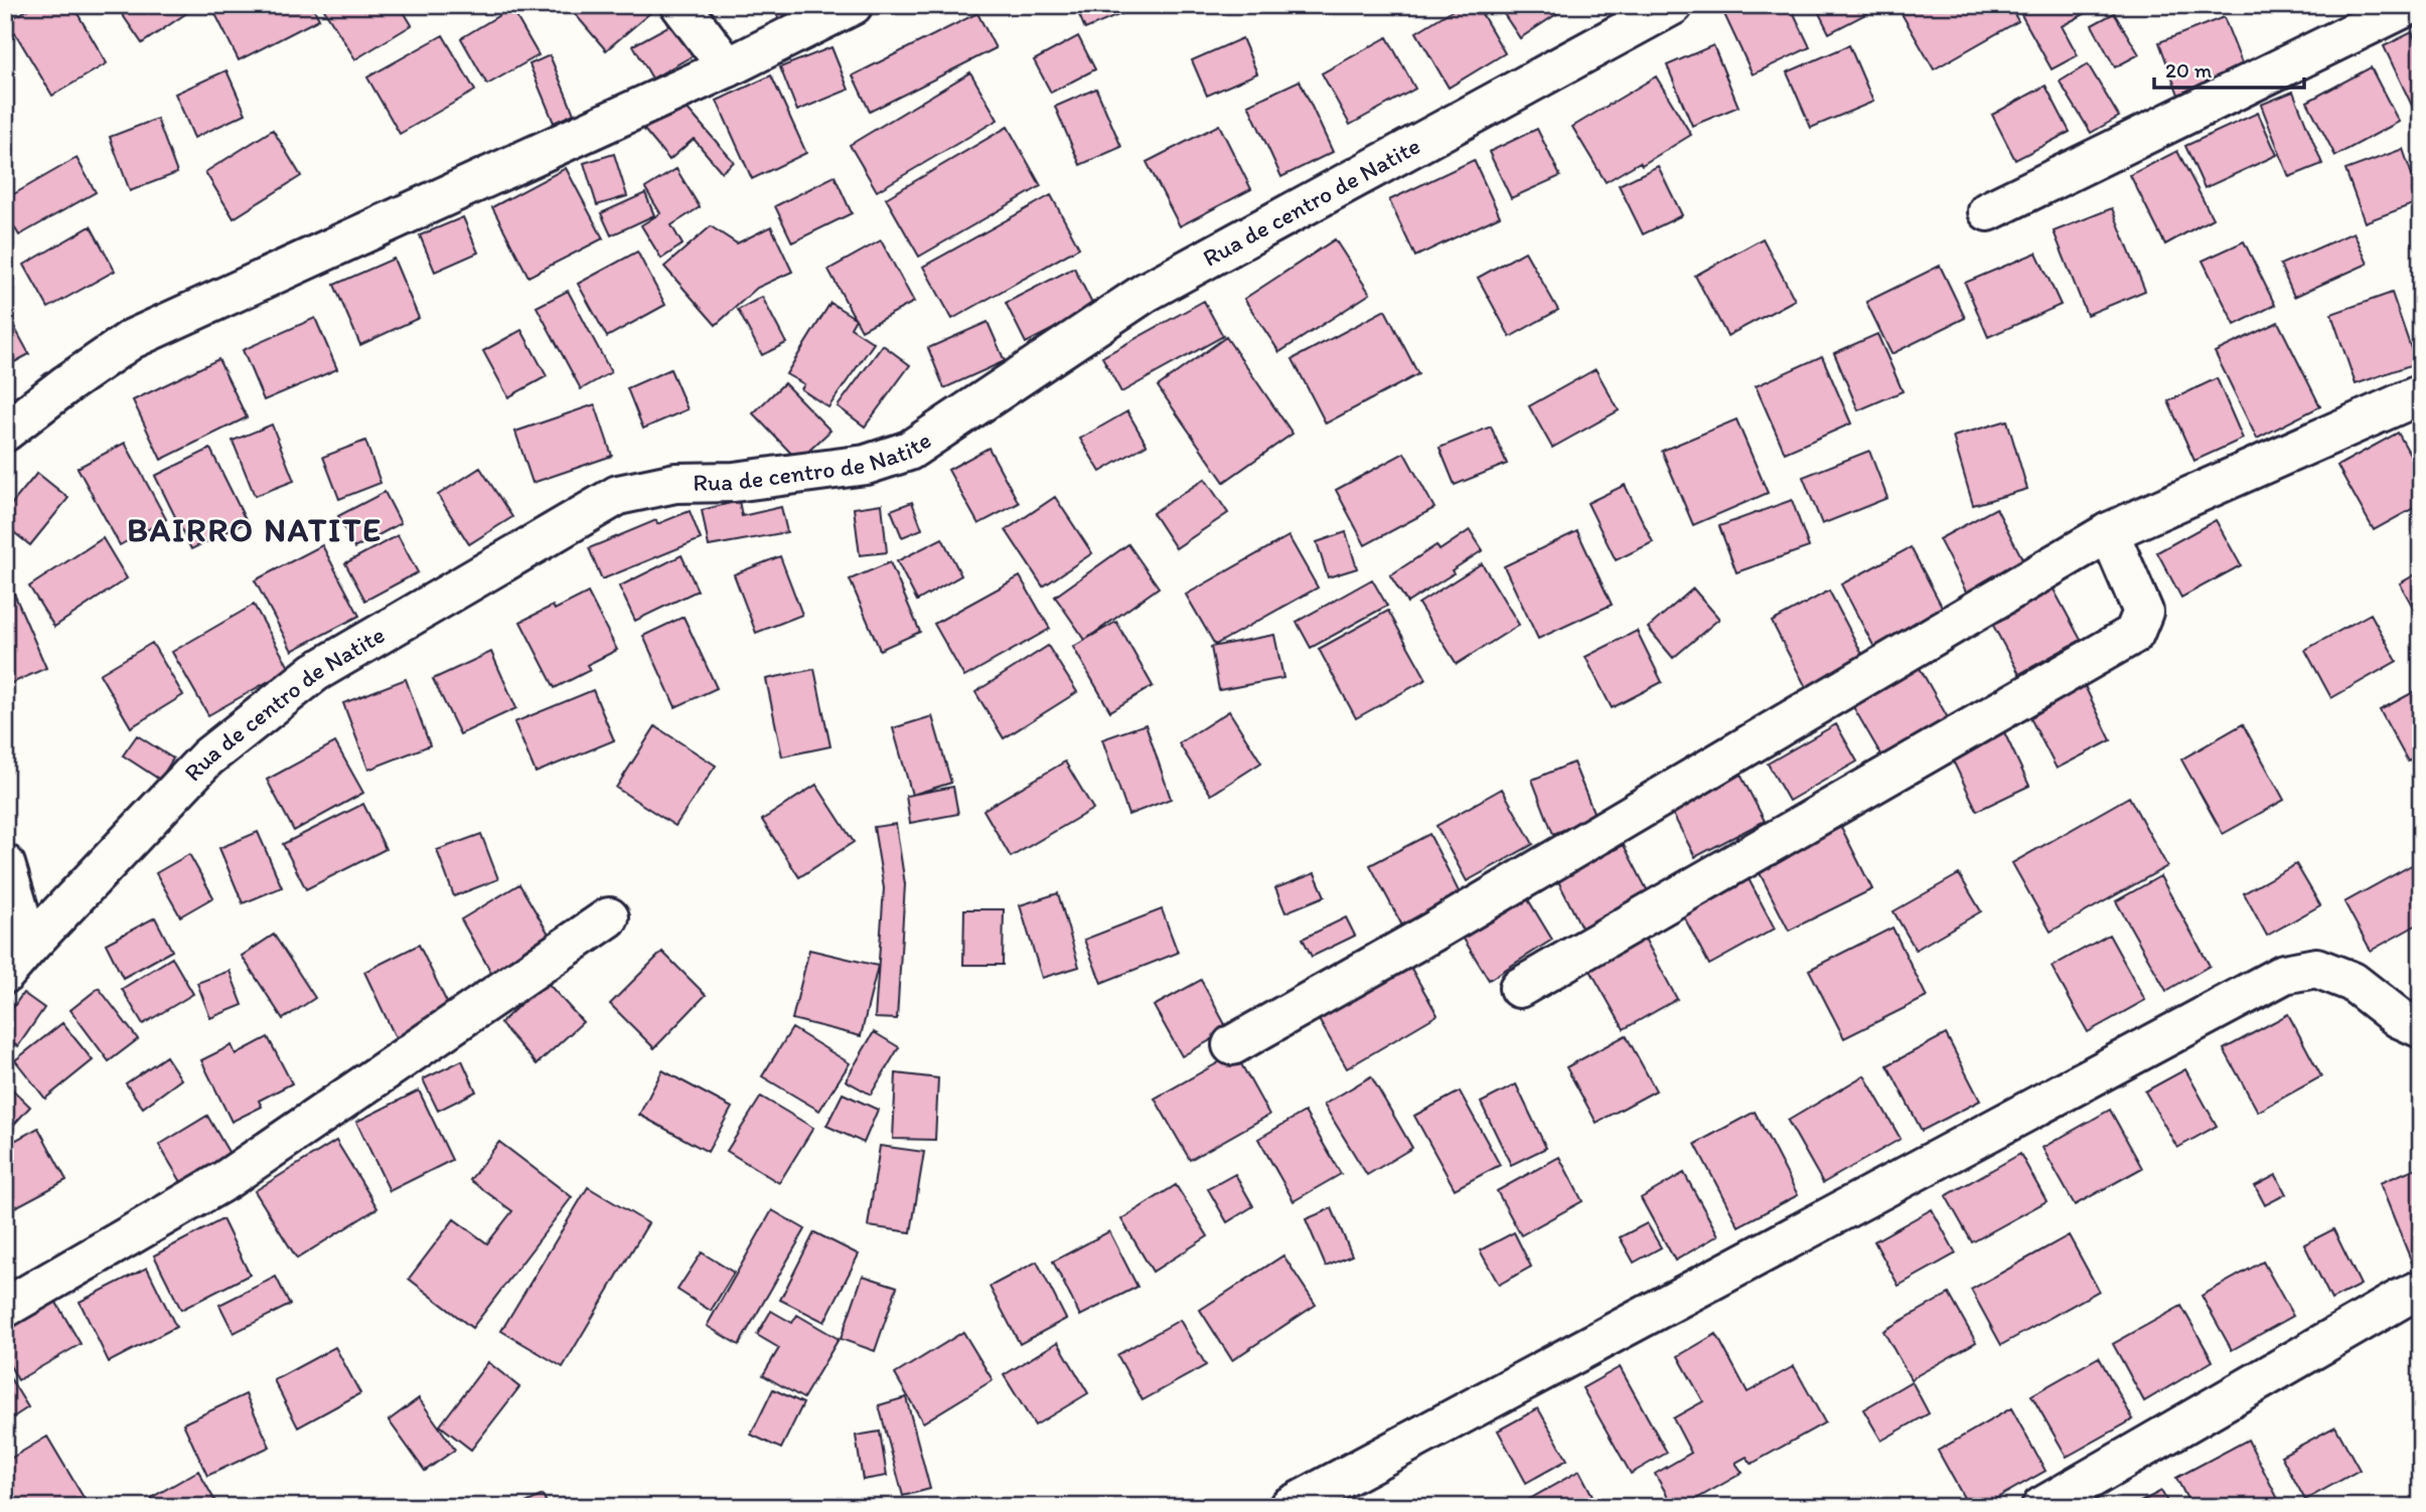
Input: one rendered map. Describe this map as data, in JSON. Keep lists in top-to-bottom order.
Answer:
{
  "streets": {
    "street": ["Rua de centro de Natite"]
  },
  "districts": ["BAIRRO NATITE"],
  "scale_bar": "20 m"
}
